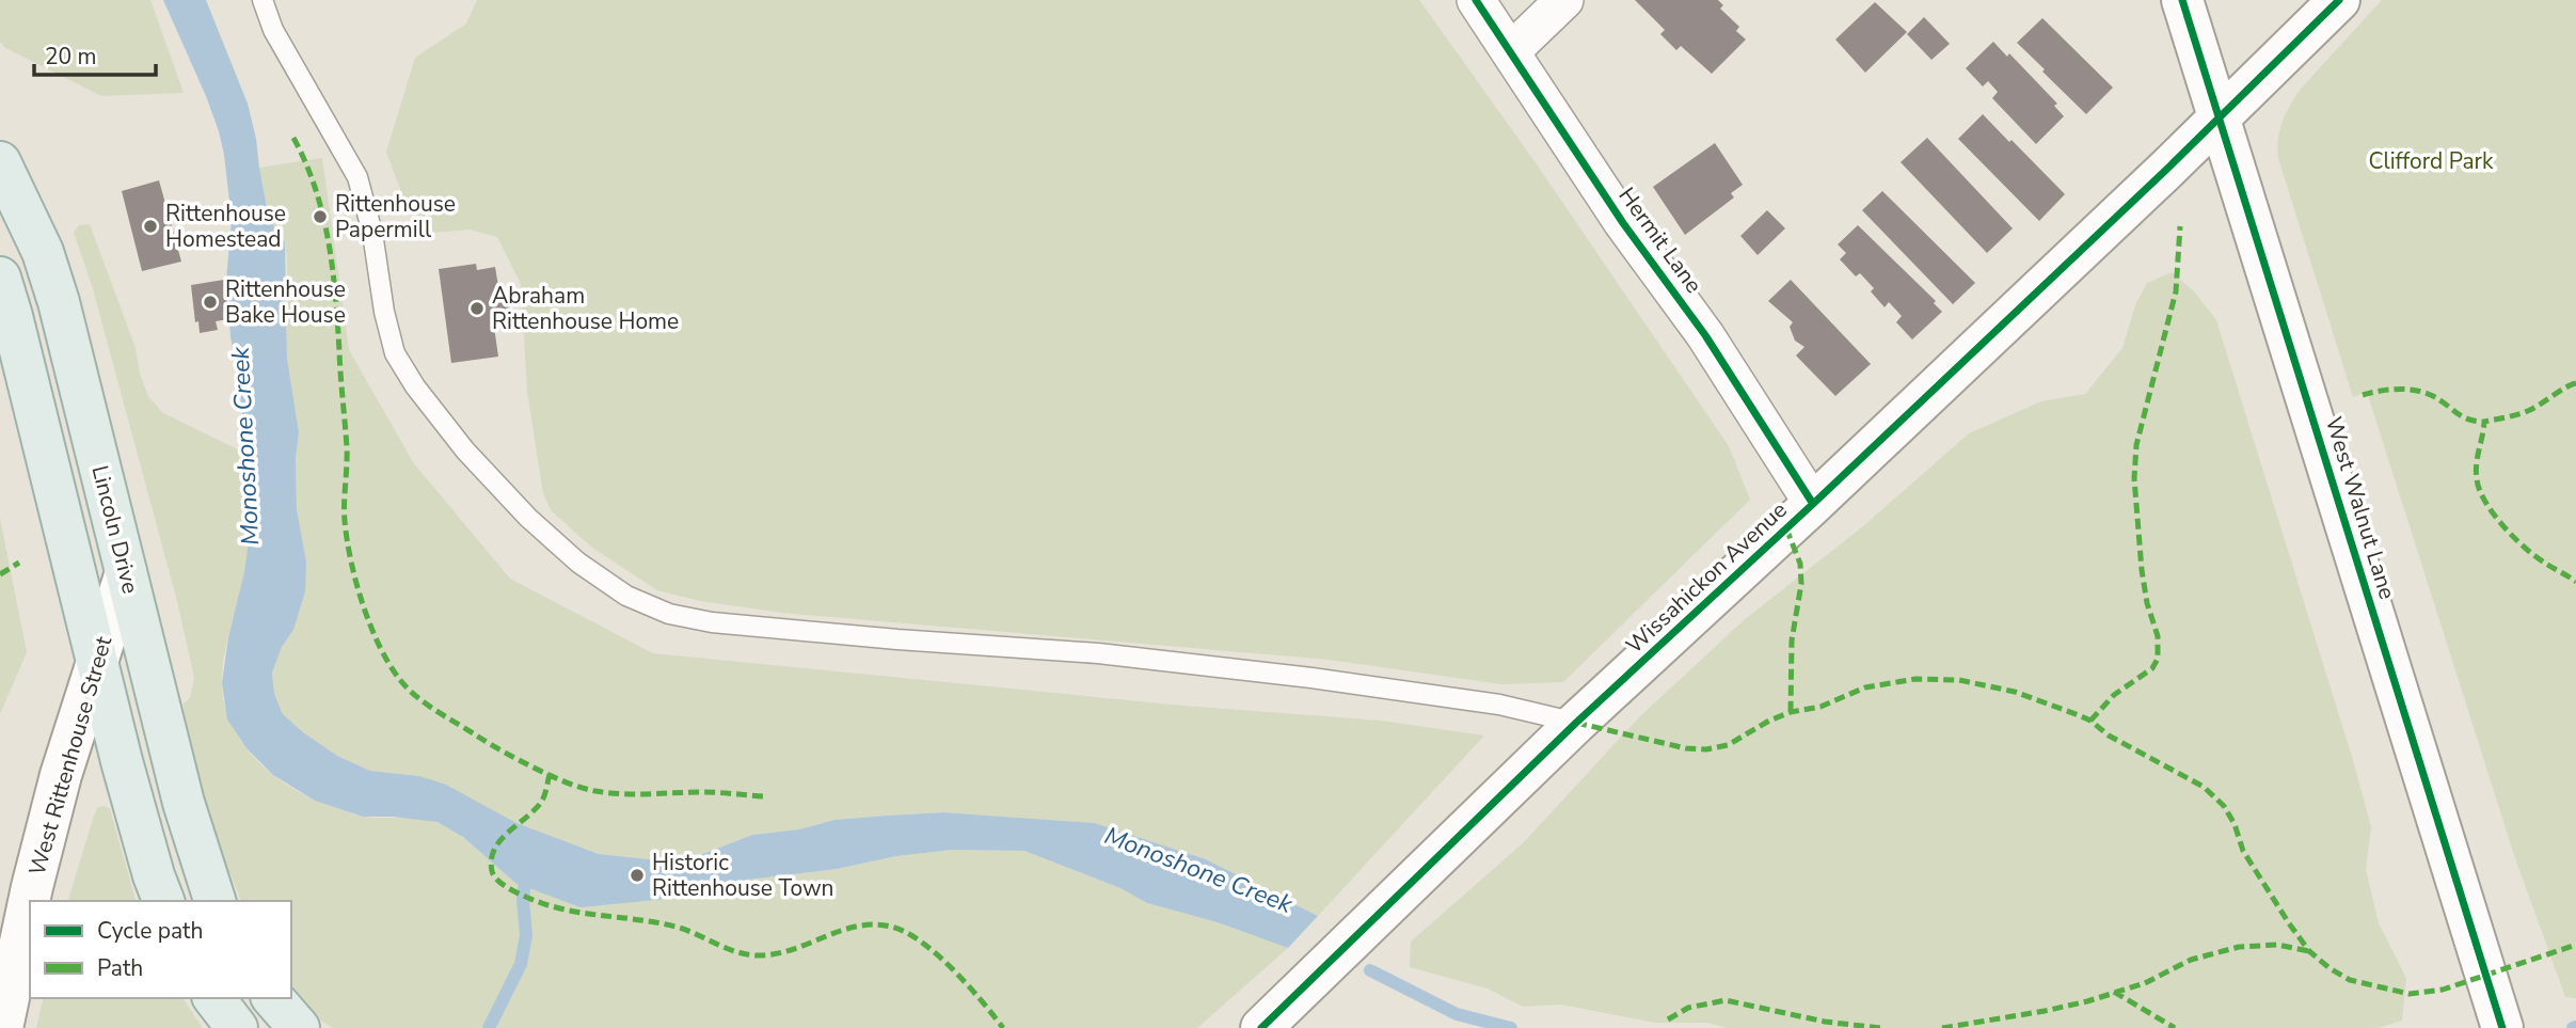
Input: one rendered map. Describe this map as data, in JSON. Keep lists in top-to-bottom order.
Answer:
{
  "streets": {
    "main road": ["Lincoln Drive"],
    "street": [
      "Hermit Lane",
      "West Walnut Lane",
      "Wissahickon Avenue",
      "West Rittenhouse Street"
    ]
  },
  "crossings": [
    ["Hermit Lane", "Wissahickon Avenue"],
    ["West Walnut Lane", "Wissahickon Avenue"],
    ["Lincoln Drive", "West Rittenhouse Street"]
  ],
  "water": ["Monoshone Creek"],
  "parks": ["Clifford Park"],
  "places": [
    "Rittenhouse Papermill",
    "Rittenhouse Homestead",
    "Rittenhouse Bake House",
    "Abraham Rittenhouse Home",
    "Historic Rittenhouse Town"
  ],
  "legend": ["Cycle path", "Path"],
  "scale_bar": "20 m"
}
